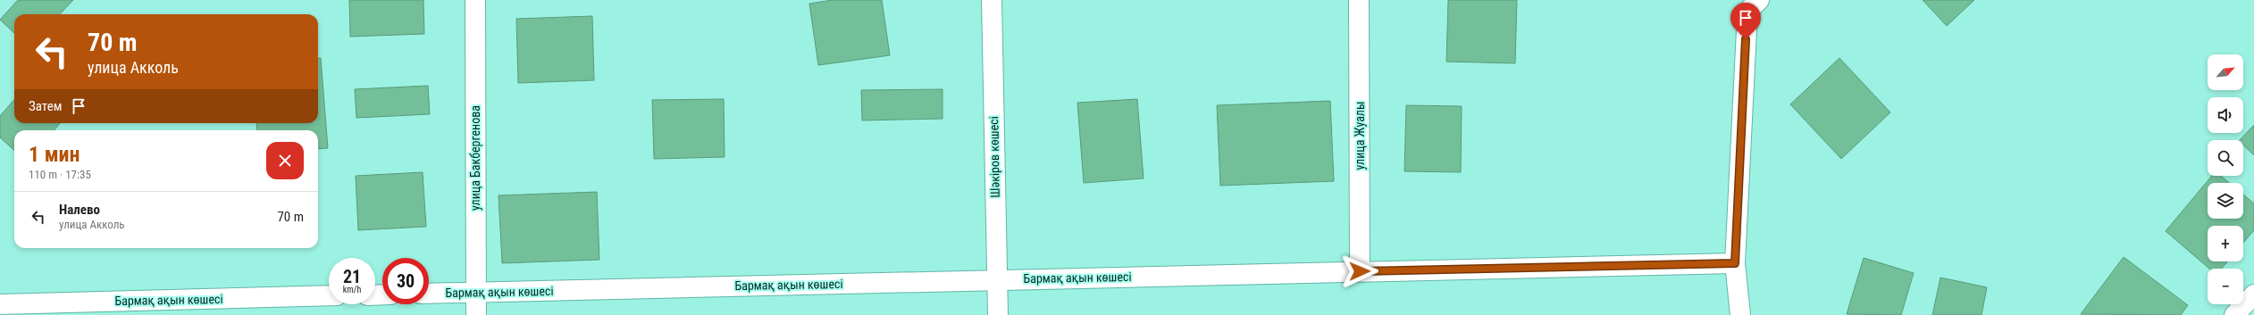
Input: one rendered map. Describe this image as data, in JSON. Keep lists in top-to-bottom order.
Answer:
{
  "streets": {
    "street": [
      "улица Жуалы",
      "Шәкіров көшесі",
      "улица Бакбергенова",
      "Бармақ ақын көшесі"
    ]
  },
  "crossings": [
    ["улица Жуалы", "Бармақ ақын көшесі"],
    ["Шәкіров көшесі", "Бармақ ақын көшесі"],
    ["улица Бакбергенова", "Бармақ ақын көшесі"]
  ],
  "north": "top right",
  "page": {
    "turn": ["70 m", "улица Акколь"],
    "map_buttons": ["+", "−"],
    "then": "Затем",
    "heading": ["1 мин", "110 m · 17:35"],
    "list": [
      {
        "name": "Налево",
        "note": "улица Акколь",
        "value": "70 m"
      }
    ],
    "speed": "21 km/h",
    "limit": "30"
  }
}
